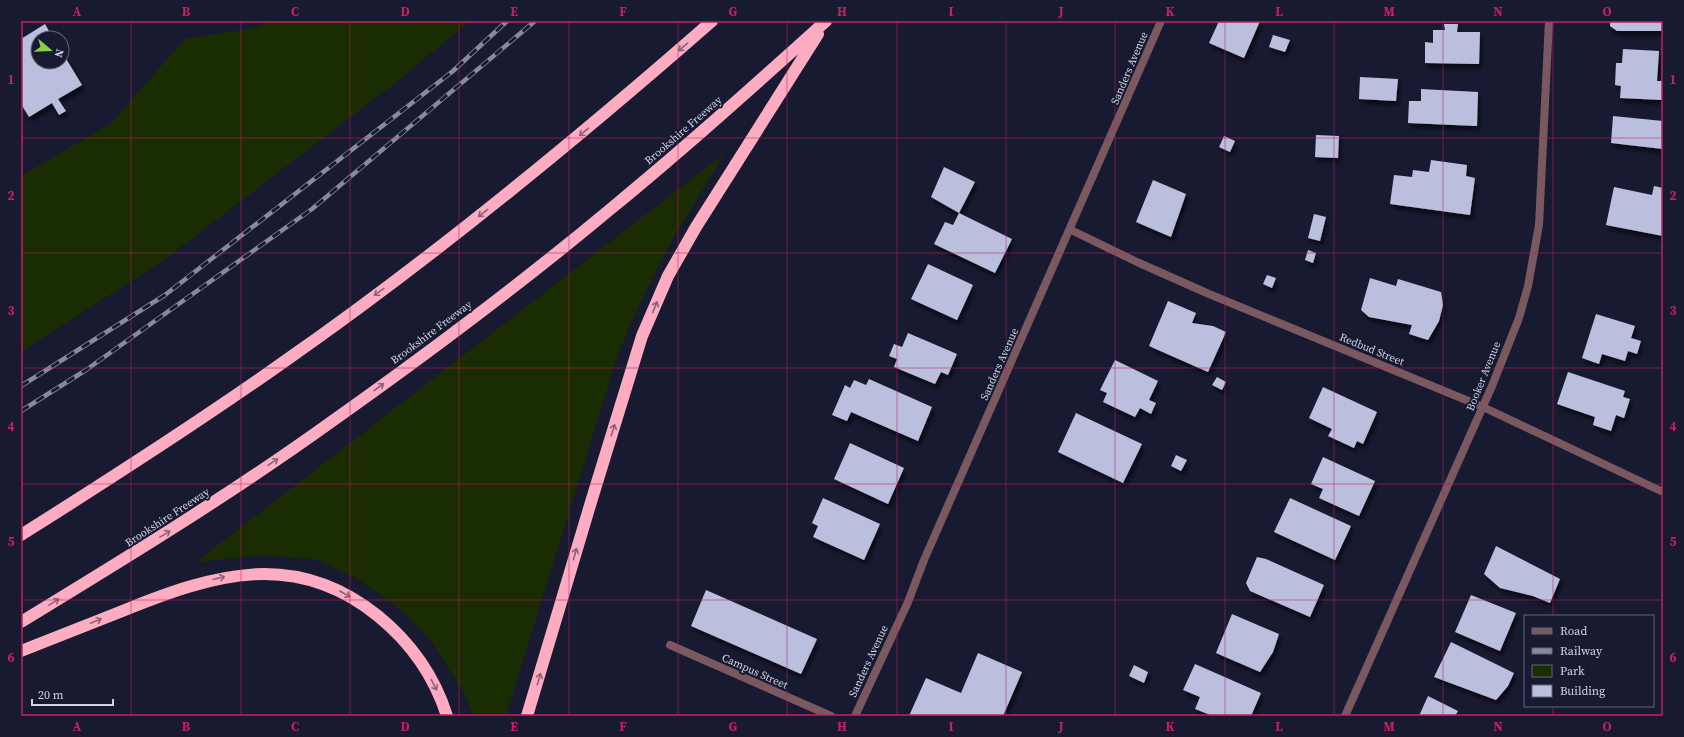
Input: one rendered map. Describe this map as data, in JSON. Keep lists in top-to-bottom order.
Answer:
{
  "streets": {
    "highway": ["Brookshire Freeway"],
    "street": [
      "Sanders Avenue",
      "Redbud Street",
      "Booker Avenue",
      "Campus Street"
    ]
  },
  "crossings": [
    ["Sanders Avenue", "Redbud Street"],
    ["Redbud Street", "Booker Avenue"]
  ],
  "legend": [
    "Road",
    "Railway",
    "Park",
    "Building"
  ],
  "scale_bar": "20 m",
  "north": "right",
  "grid": {
    "columns": [
      "A",
      "B",
      "C",
      "D",
      "E",
      "F",
      "G",
      "H",
      "I",
      "J",
      "K",
      "L",
      "M",
      "N",
      "O"
    ],
    "rows": [
      "1",
      "2",
      "3",
      "4",
      "5",
      "6"
    ]
  }
}
